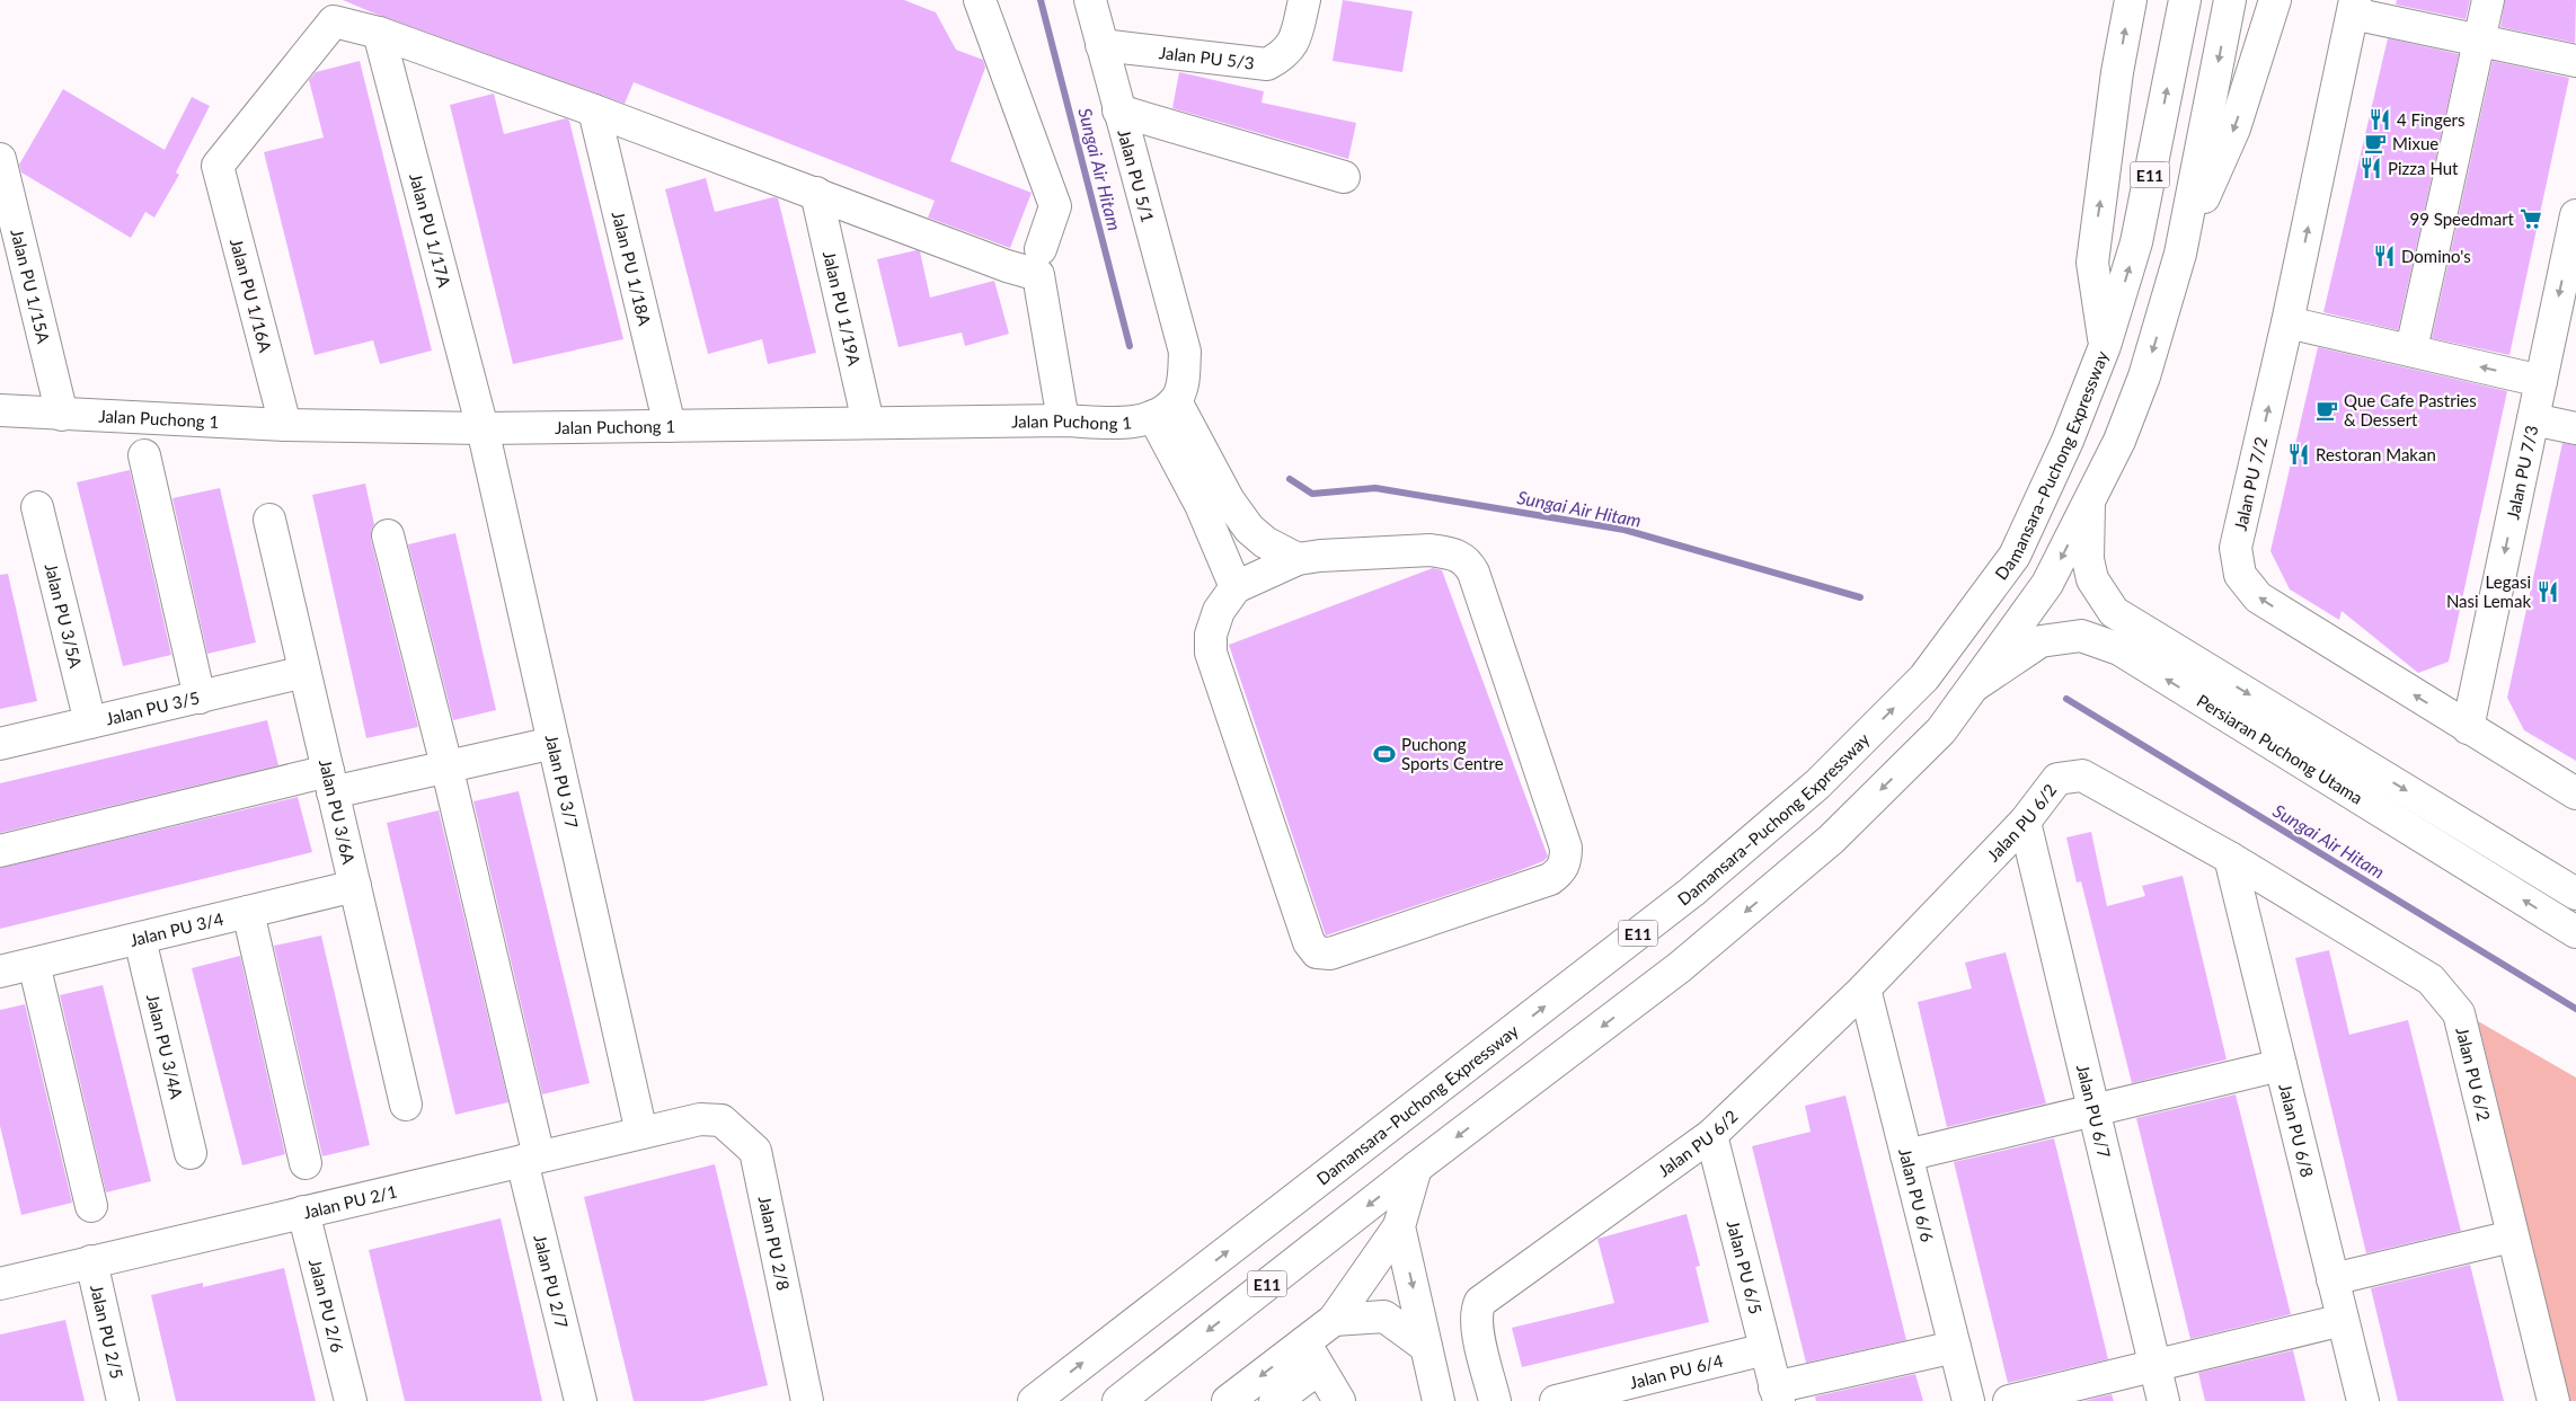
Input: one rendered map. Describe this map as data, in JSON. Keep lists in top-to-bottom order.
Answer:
{
  "streets": {
    "main road": [
      "Jalan PU 5/3",
      "E11",
      "Jalan PU 5/1",
      "Jalan PU 1/17A",
      "Jalan PU 1/18A",
      "Jalan PU 1/15A",
      "Jalan PU 1/16A",
      "Jalan PU 1/19A",
      "Jalan Puchong 1",
      "Damansara–Puchong Expressway",
      "Jalan PU 7/3",
      "Jalan PU 7/2",
      "Jalan PU 3/5A",
      "Jalan PU 3/5",
      "Persiaran Puchong Utama",
      "Jalan PU 3/7",
      "Jalan PU 3/6A",
      "Jalan PU 6/2",
      "Jalan PU 3/4",
      "Jalan PU 3/4A",
      "Jalan PU 6/7",
      "Jalan PU 6/8",
      "Jalan PU 6/6",
      "Jalan PU 2/1",
      "Jalan PU 2/8",
      "Jalan PU 6/5",
      "Jalan PU 2/7",
      "Jalan PU 2/6",
      "Jalan PU 2/5",
      "Jalan PU 6/4"
    ]
  },
  "crossings": [
    ["Jalan PU 5/3", "Jalan PU 5/1"],
    ["E11", "Persiaran Puchong Utama"],
    ["Jalan PU 5/1", "Jalan Puchong 1"],
    ["Jalan PU 1/17A", "Jalan PU 1/16A"],
    ["Jalan PU 1/17A", "Jalan Puchong 1"],
    ["Jalan PU 1/17A", "Jalan PU 3/7"],
    ["Jalan PU 1/18A", "Jalan Puchong 1"],
    ["Jalan PU 1/15A", "Jalan Puchong 1"],
    ["Jalan PU 1/16A", "Jalan Puchong 1"],
    ["Jalan PU 1/19A", "Jalan Puchong 1"],
    ["Jalan Puchong 1", "Jalan PU 3/7"],
    ["Jalan PU 7/3", "Jalan PU 7/2"],
    ["Jalan PU 3/5A", "Jalan PU 3/5"],
    ["Jalan PU 3/5", "Jalan PU 3/6A"],
    ["Jalan PU 3/7", "Jalan PU 2/1"],
    ["Jalan PU 3/6A", "Jalan PU 3/4"],
    ["Jalan PU 6/2", "Jalan PU 6/7"],
    ["Jalan PU 6/2", "Jalan PU 6/8"],
    ["Jalan PU 6/2", "Jalan PU 6/6"],
    ["Jalan PU 6/2", "Jalan PU 6/5"],
    ["Jalan PU 3/4", "Jalan PU 3/4A"],
    ["Jalan PU 2/1", "Jalan PU 2/8"],
    ["Jalan PU 2/1", "Jalan PU 2/7"],
    ["Jalan PU 2/1", "Jalan PU 2/6"],
    ["Jalan PU 2/1", "Jalan PU 2/5"],
    ["Jalan PU 6/5", "Jalan PU 6/4"]
  ],
  "water": ["Sungai Air Hitam"],
  "places": {
    "restaurant": [
      "4 Fingers",
      "Pizza Hut",
      "Domino's",
      "Restoran Makan",
      "Legasi Nasi Lemak"
    ],
    "cafe": ["Mixue", "Que Cafe Pastries & Dessert"],
    "supermarket": ["99 Speedmart"],
    "sports": ["Puchong Sports Centre"]
  }
}
